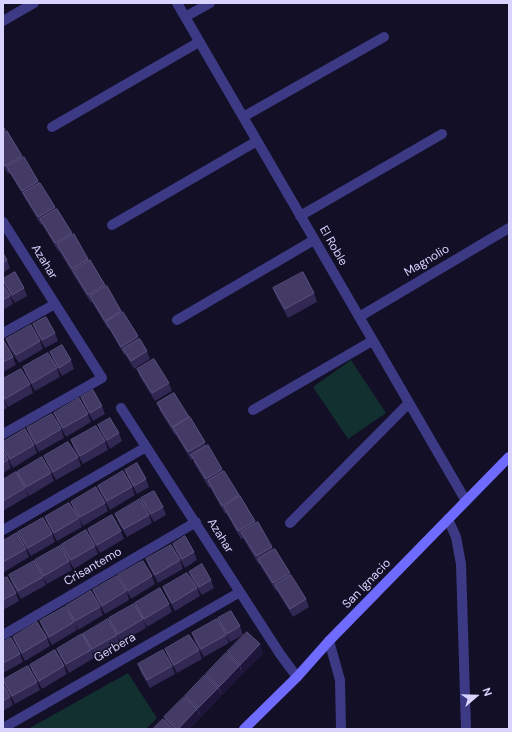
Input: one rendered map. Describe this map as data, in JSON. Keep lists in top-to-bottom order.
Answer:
{
  "streets": {
    "main road": ["San Ignacio"],
    "street": [
      "El Roble",
      "Magnolio",
      "Azahar",
      "Crisantemo",
      "Gerbera"
    ]
  },
  "crossings": [
    ["El Roble", "Magnolio"],
    ["El Roble", "San Ignacio"],
    ["Azahar", "Crisantemo"],
    ["Azahar", "San Ignacio"],
    ["Azahar", "Gerbera"]
  ],
  "north": "right"
}
